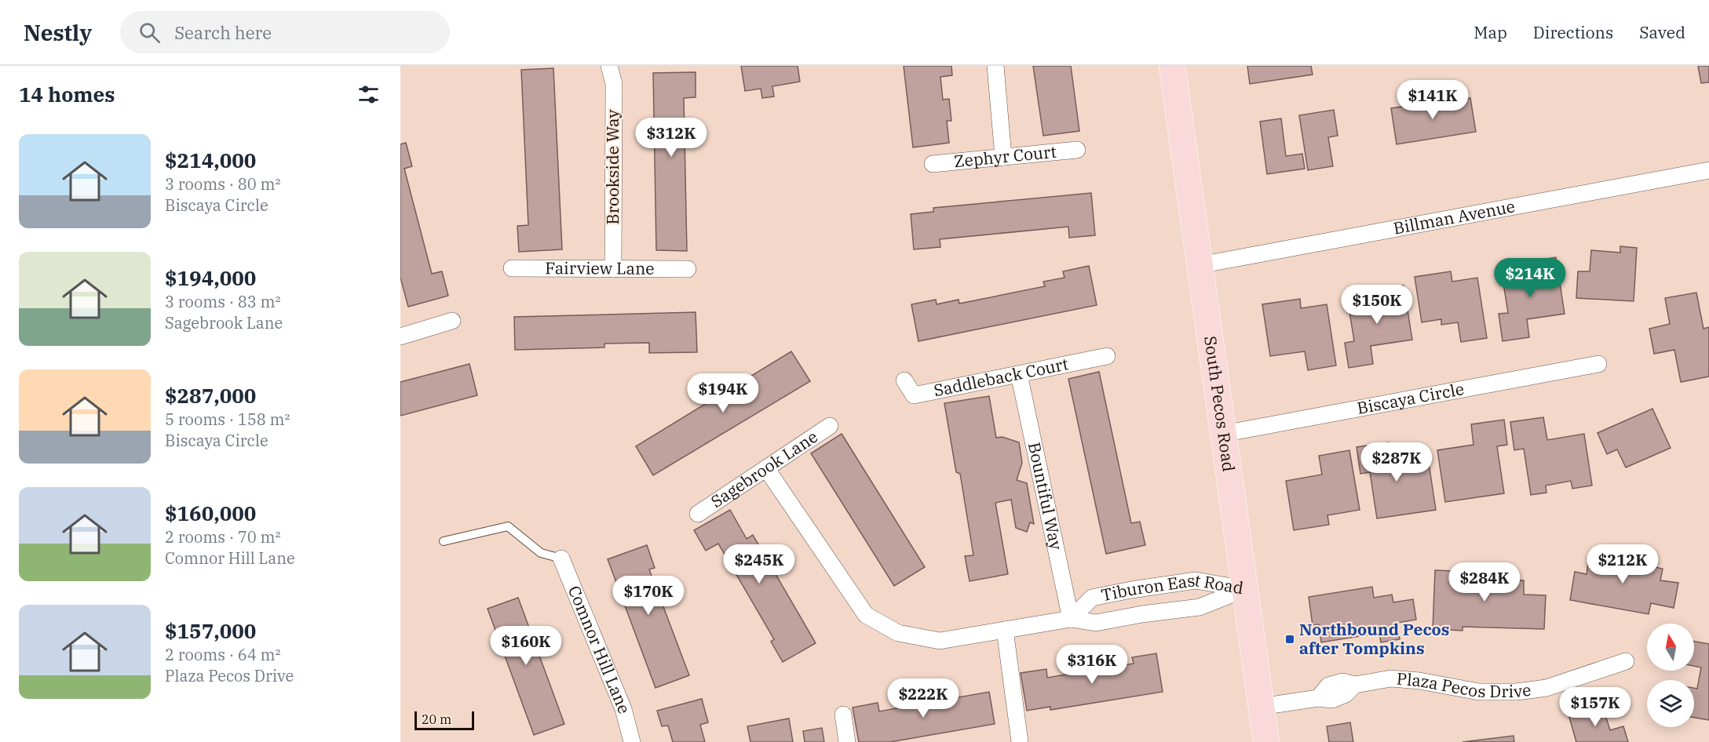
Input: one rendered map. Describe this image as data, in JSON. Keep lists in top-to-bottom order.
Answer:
{
  "streets": {
    "main road": ["South Pecos Road"],
    "street": [
      "Zephyr Court",
      "Brookside Way",
      "Billman Avenue",
      "Fairview Lane",
      "Saddleback Court",
      "Biscaya Circle",
      "Sagebrook Lane",
      "Bountiful Way",
      "Tiburon East Road",
      "Comnor Hill Lane",
      "Plaza Pecos Drive"
    ]
  },
  "crossings": [
    ["Brookside Way", "Fairview Lane"],
    ["Billman Avenue", "South Pecos Road"],
    ["Saddleback Court", "Bountiful Way"],
    ["Biscaya Circle", "South Pecos Road"],
    ["South Pecos Road", "Tiburon East Road"],
    ["South Pecos Road", "Plaza Pecos Drive"],
    ["Sagebrook Lane", "Tiburon East Road"],
    ["Bountiful Way", "Tiburon East Road"]
  ],
  "places": {
    "transit": ["Northbound Pecos after Tompkins"]
  },
  "scale_bar": "20 m",
  "north": "top",
  "page": {
    "header": "Nestly",
    "search": "Search here",
    "nav": ["Map", "Directions", "Saved"],
    "heading": "14 homes",
    "price": [
      "$141K",
      "$312K",
      "$214K",
      "$150K",
      "$194K",
      "$287K",
      "$245K",
      "$212K",
      "$284K",
      "$170K",
      "$160K",
      "$316K",
      "$222K",
      "$157K"
    ],
    "list": [
      {
        "name": "$214,000",
        "note": "3 rooms · 80 m² · Biscaya Circle"
      },
      {
        "name": "$194,000",
        "note": "3 rooms · 83 m² · Sagebrook Lane"
      },
      {
        "name": "$287,000",
        "note": "5 rooms · 158 m² · Biscaya Circle"
      },
      {
        "name": "$160,000",
        "note": "2 rooms · 70 m² · Comnor Hill Lane"
      },
      {
        "name": "$157,000",
        "note": "2 rooms · 64 m² · Plaza Pecos Drive"
      }
    ],
    "scale": "20 m"
  }
}
